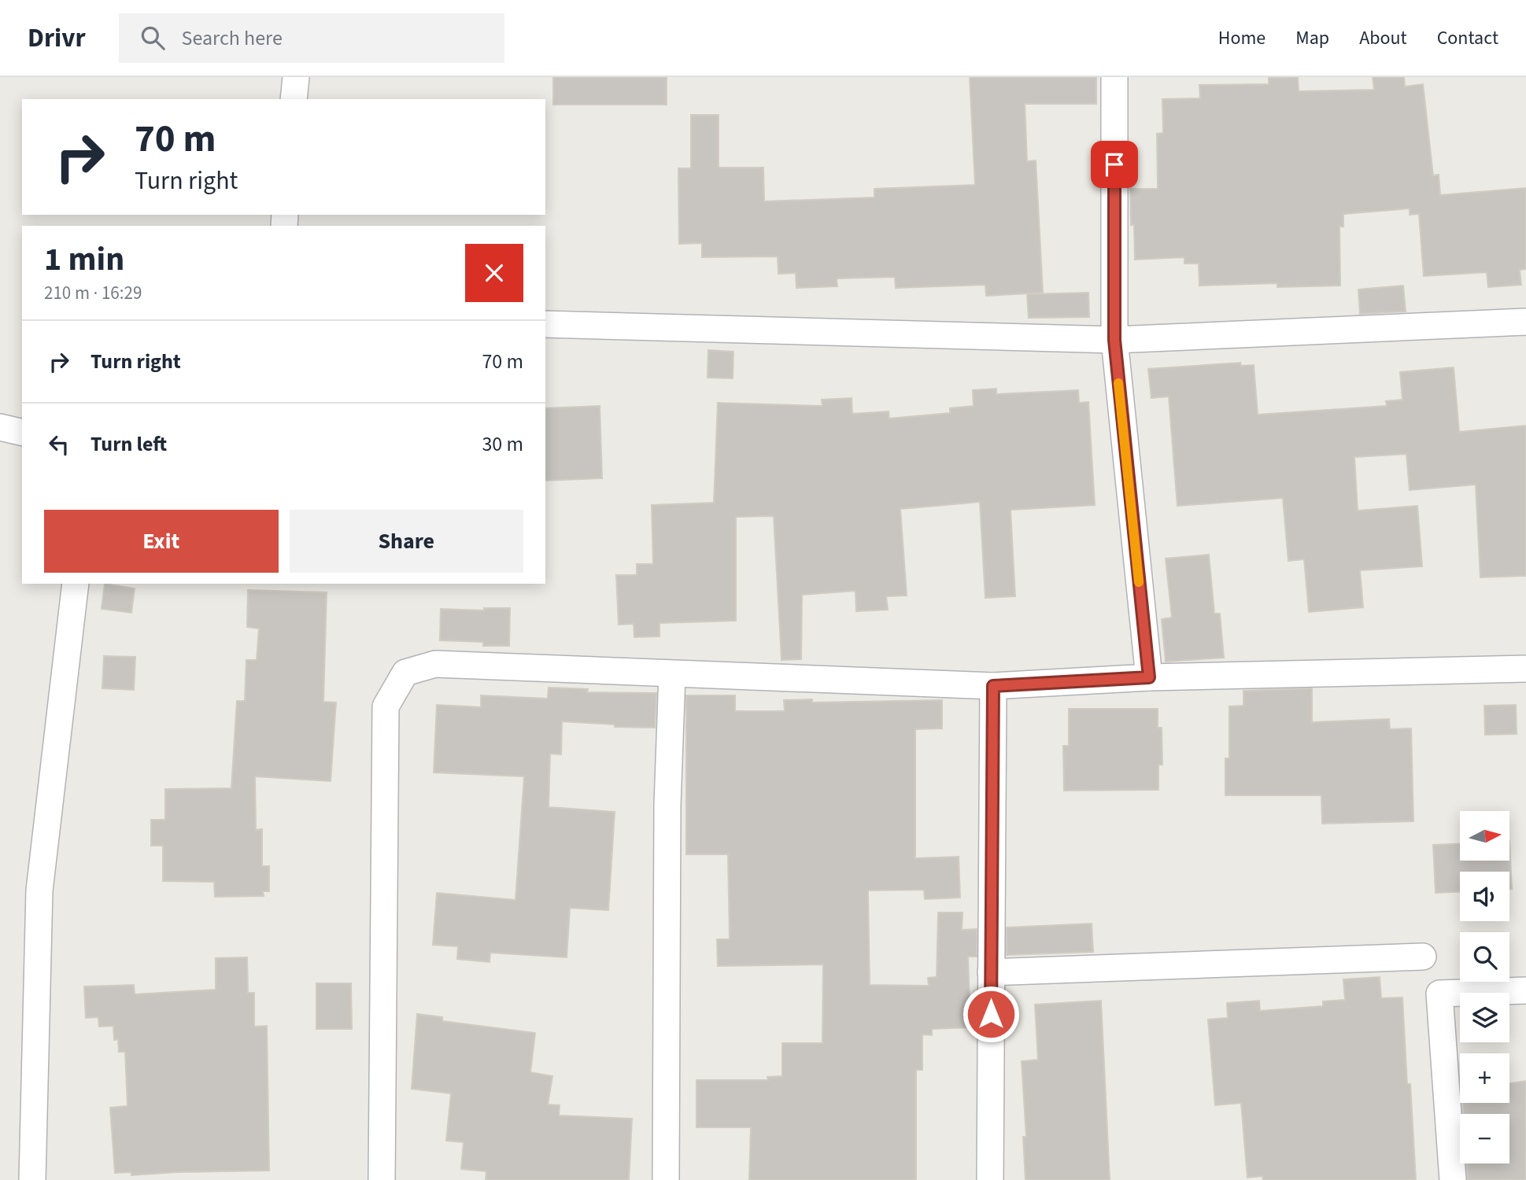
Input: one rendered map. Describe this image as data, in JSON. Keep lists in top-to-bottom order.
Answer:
{
  "north": "right",
  "page": {
    "header": "Drivr",
    "search": "Search here",
    "nav": [
      "Home",
      "Map",
      "About",
      "Contact"
    ],
    "turn": ["70 m", "Turn right"],
    "heading": ["1 min", "210 m · 16:29"],
    "list": [
      {
        "name": "Turn right",
        "value": "70 m"
      },
      {
        "name": "Turn left",
        "value": "30 m"
      }
    ],
    "buttons": ["Exit", "Share"],
    "map_buttons": ["+", "−"]
  }
}
